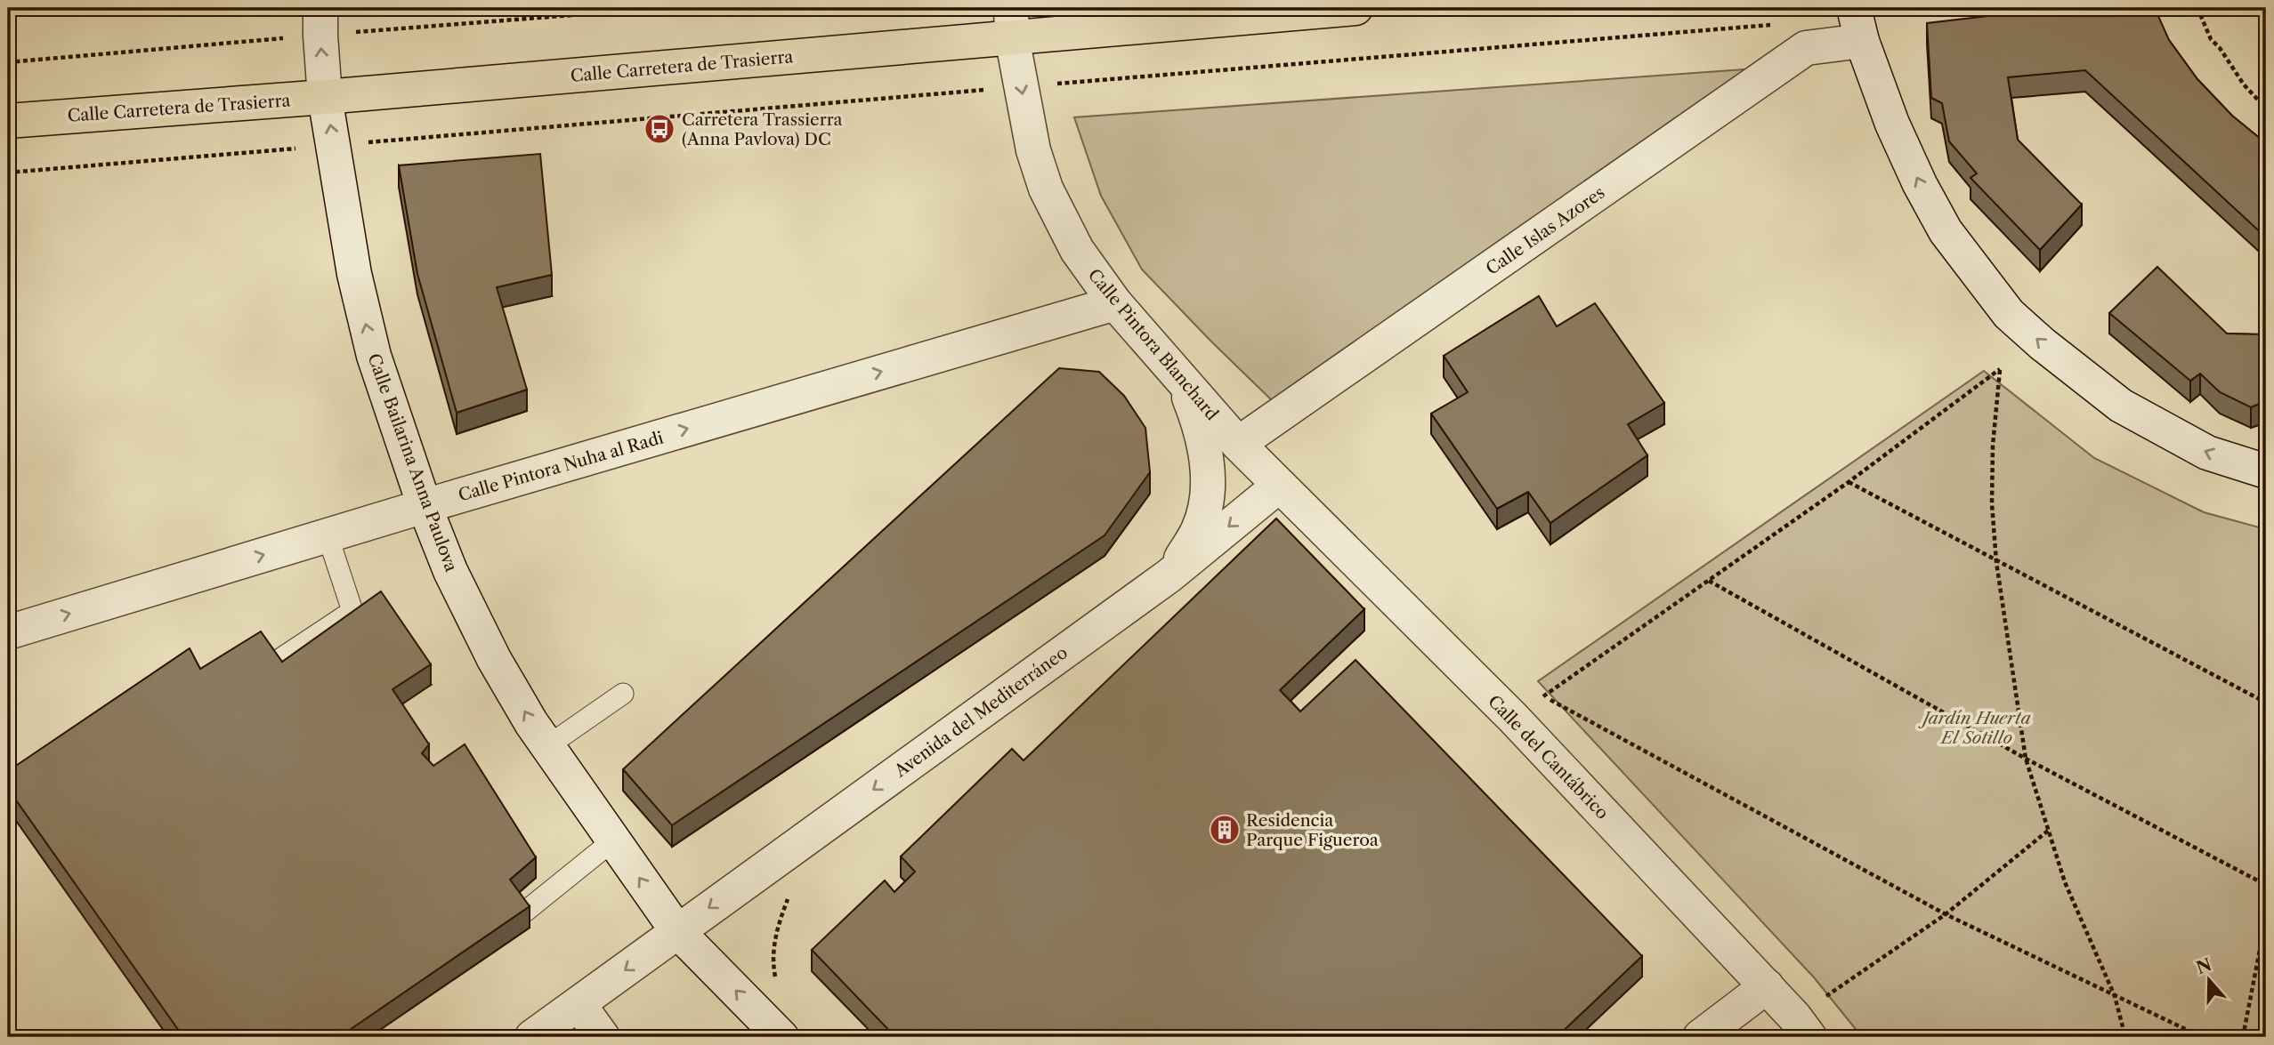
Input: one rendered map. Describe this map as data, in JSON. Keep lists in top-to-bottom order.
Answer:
{
  "streets": {
    "main road": ["Calle Carretera de Trasierra"],
    "street": [
      "Calle Islas Azores",
      "Calle Pintora Blanchard",
      "Calle Bailarina Anna Paulova",
      "Calle Pintora Nuha al Radi",
      "Avenida del Mediterráneo",
      "Calle del Cantábrico"
    ]
  },
  "crossings": [
    ["Calle Carretera de Trasierra", "Calle Pintora Blanchard"],
    ["Calle Carretera de Trasierra", "Calle Bailarina Anna Paulova"],
    ["Calle Islas Azores", "Calle Pintora Blanchard"],
    ["Calle Pintora Blanchard", "Calle Pintora Nuha al Radi"],
    ["Calle Pintora Blanchard", "Avenida del Mediterráneo"],
    ["Calle Pintora Blanchard", "Calle del Cantábrico"],
    ["Calle Bailarina Anna Paulova", "Calle Pintora Nuha al Radi"],
    ["Calle Bailarina Anna Paulova", "Avenida del Mediterráneo"],
    ["Avenida del Mediterráneo", "Calle del Cantábrico"]
  ],
  "one_way": [
    "Calle Pintora Blanchard",
    "Calle Bailarina Anna Paulova",
    "Calle Pintora Nuha al Radi",
    "Avenida del Mediterráneo"
  ],
  "parks": ["Jardín Huerta El Sotillo"],
  "places": {
    "bus stop": ["Carretera Trassierra (Anna Pavlova) DC"],
    "building": ["Residencia Parque Figueroa"]
  },
  "north": "top"
}
